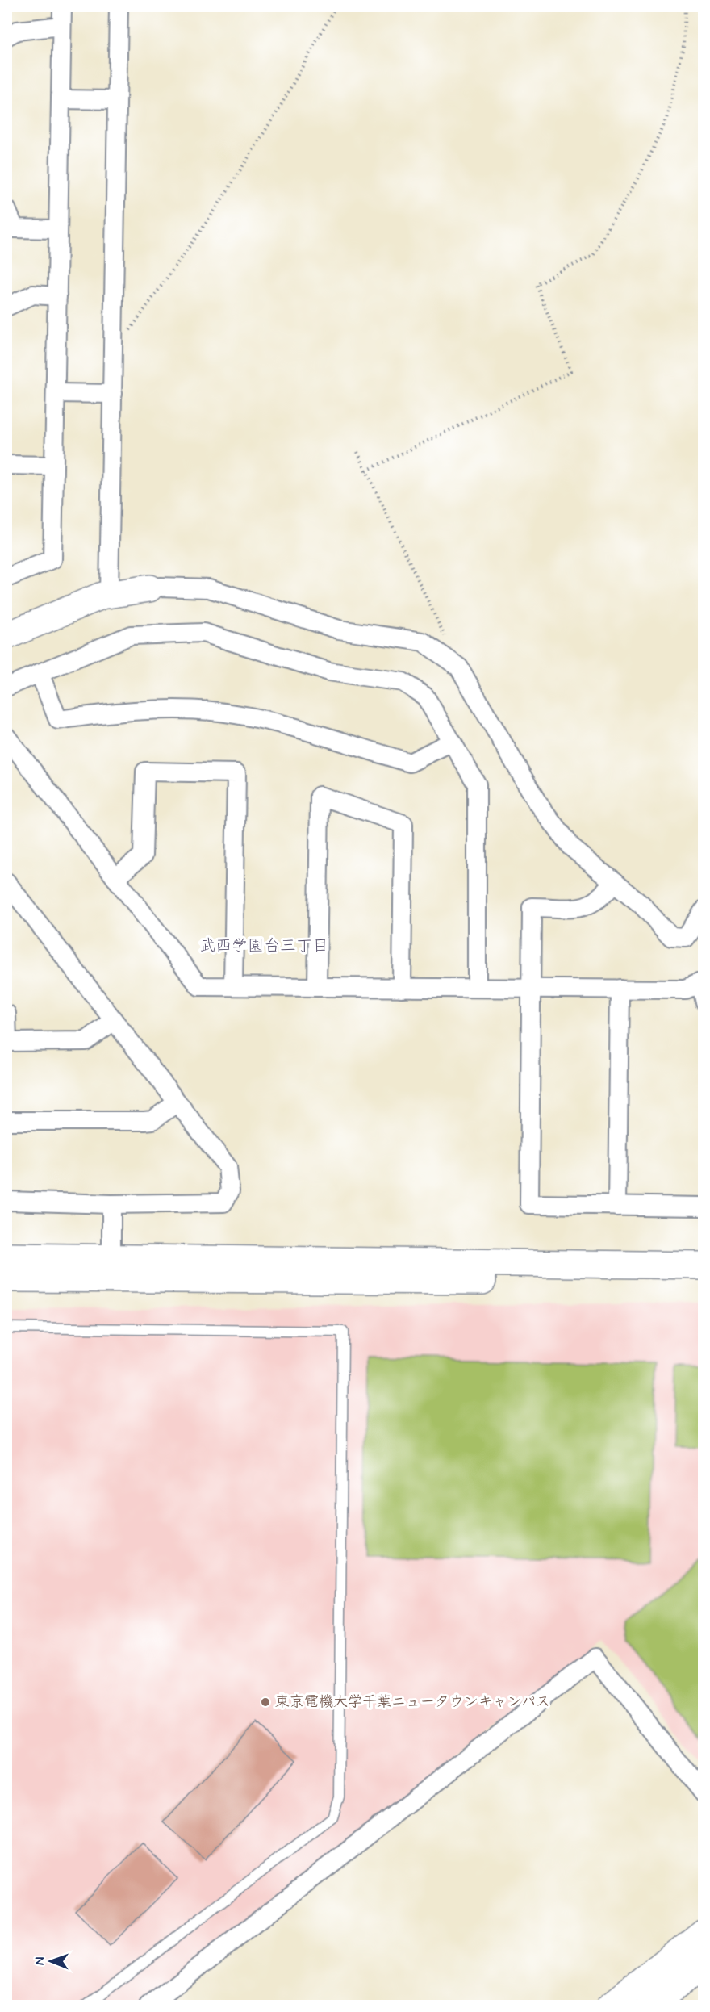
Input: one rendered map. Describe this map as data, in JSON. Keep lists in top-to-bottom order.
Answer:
{
  "districts": ["武西学園台三丁目"],
  "places": ["東京電機大学千葉ニュータウンキャンパス"],
  "north": "left"
}
